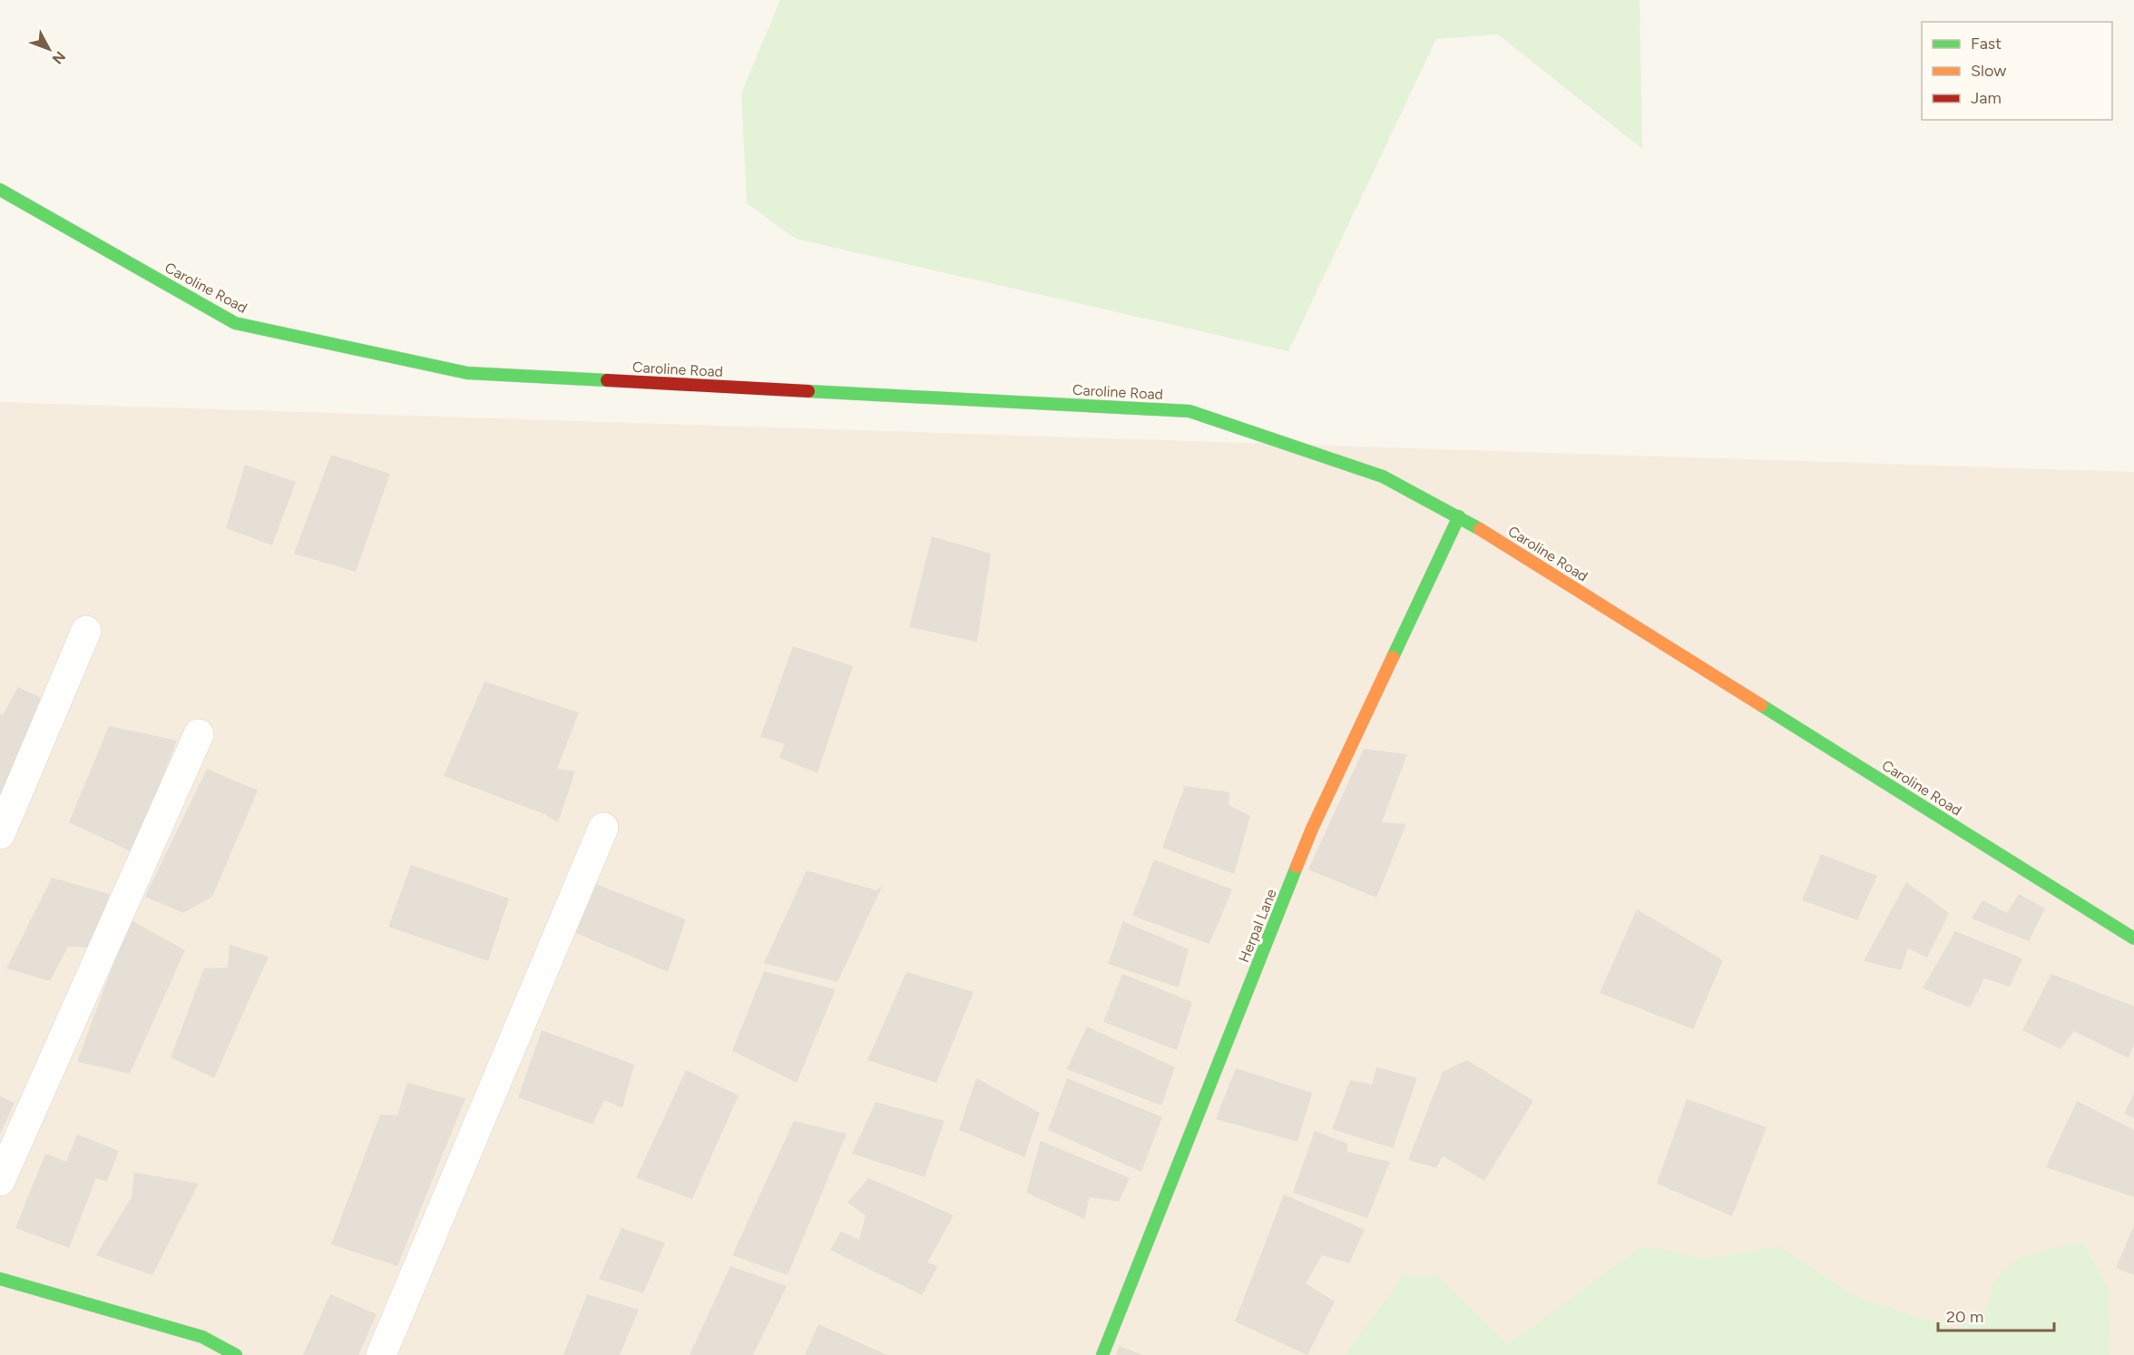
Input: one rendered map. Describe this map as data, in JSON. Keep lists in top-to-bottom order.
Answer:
{
  "streets": {
    "main road": ["Caroline Road", "Herpal Lane"]
  },
  "crossings": [
    ["Caroline Road", "Herpal Lane"]
  ],
  "legend": ["Fast", "Slow", "Jam"],
  "scale_bar": "20 m",
  "north": "bottom right"
}
